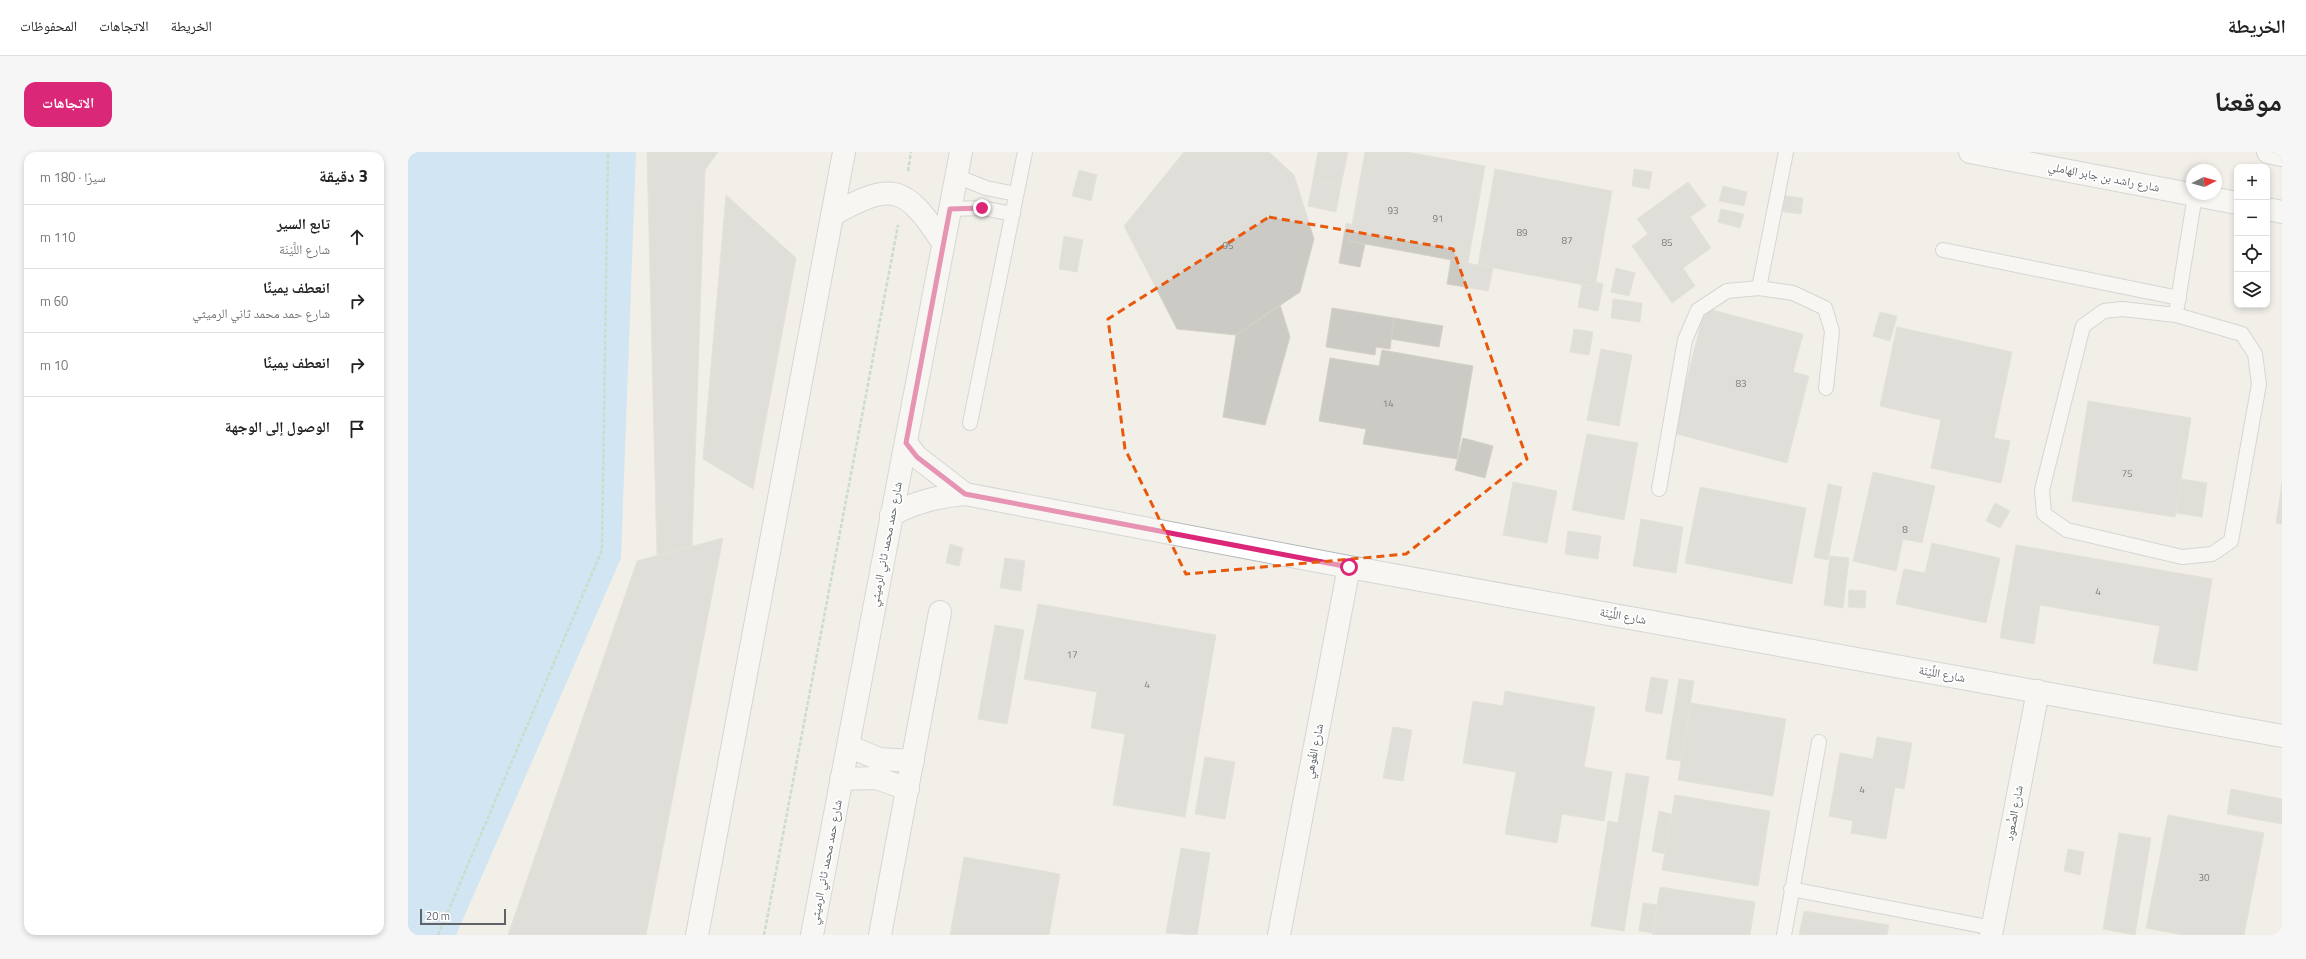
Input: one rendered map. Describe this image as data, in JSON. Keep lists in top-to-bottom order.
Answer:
{
  "streets": {
    "street": [
      "شارع راشد بن جابر الهاملي",
      "شارع حمد محمد ثاني الرميثي",
      "شارع اللَّيْنَة",
      "شارع الغُوهي",
      "شارع الصُّعود"
    ]
  },
  "crossings": [
    ["شارع حمد محمد ثاني الرميثي", "شارع اللَّيْنَة"],
    ["شارع اللَّيْنَة", "شارع الغُوهي"],
    ["شارع اللَّيْنَة", "شارع الصُّعود"]
  ],
  "house_numbers": [
    "93",
    "91",
    "89",
    "87",
    "85",
    "95",
    "83",
    "14",
    "75",
    "8",
    "4",
    "17",
    "4",
    "4",
    "30"
  ],
  "scale_bar": "20 m",
  "north": "right",
  "page": {
    "header": "الخريطة",
    "nav": ["الخريطة", "الاتجاهات", "المحفوظات"],
    "title": "موقعنا",
    "buttons": "الاتجاهات",
    "heading": ["3 دقيقة", "سيرًا · 180 m"],
    "map_buttons": ["+", "−"],
    "list": [
      ["تابع السير", "شارع اللَّيْنَة", "110 m"],
      ["انعطف يمينًا", "شارع حمد محمد ثاني الرميثي", "60 m"],
      ["انعطف يمينًا", "10 m"],
      "الوصول إلى الوجهة"
    ],
    "scale": "20 m"
  }
}
